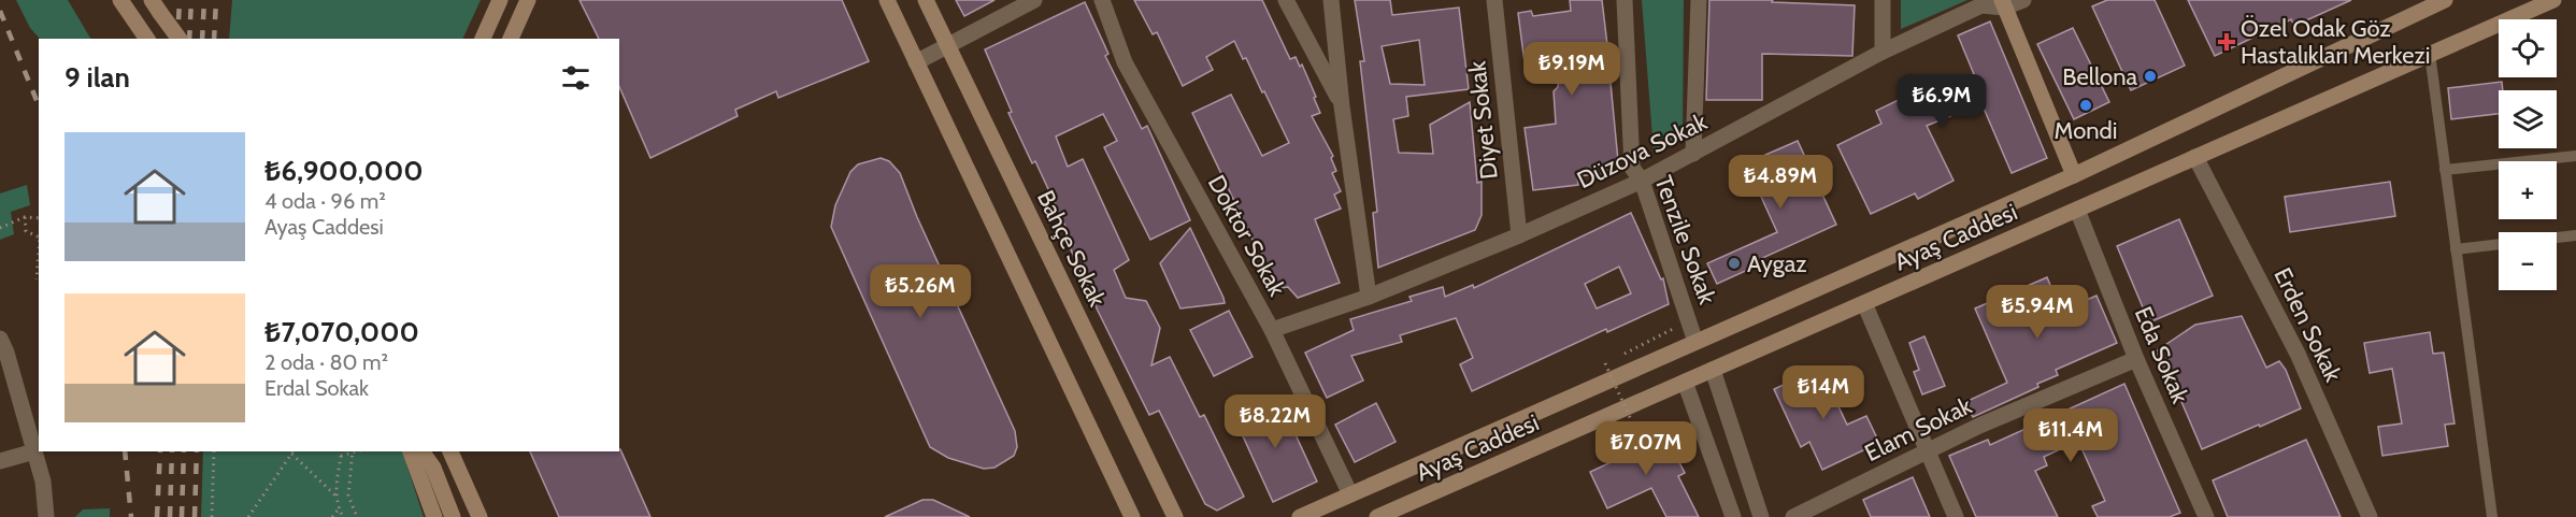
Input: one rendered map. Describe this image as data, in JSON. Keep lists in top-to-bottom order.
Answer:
{
  "streets": {
    "main road": ["Ayaş Caddesi", "Bahçe Sokak"],
    "street": [
      "Diyet Sokak",
      "Düzova Sokak",
      "Doktor Sokak",
      "Tenzile Sokak",
      "Erden Sokak",
      "Eda Sokak",
      "Elam Sokak"
    ]
  },
  "crossings": [
    ["Diyet Sokak", "Düzova Sokak"],
    ["Düzova Sokak", "Doktor Sokak"],
    ["Düzova Sokak", "Tenzile Sokak"],
    ["Doktor Sokak", "Ayaş Caddesi"],
    ["Ayaş Caddesi", "Tenzile Sokak"],
    ["Ayaş Caddesi", "Erden Sokak"],
    ["Ayaş Caddesi", "Eda Sokak"],
    ["Eda Sokak", "Elam Sokak"]
  ],
  "places": {
    "health": ["Özel Odak Göz Hastalıkları Merkezi"],
    "other": ["Bellona", "Mondi", "Aygaz"]
  },
  "page": {
    "map_buttons": ["+", "−"],
    "heading": "9 ilan",
    "price": [
      "₺9.19M",
      "₺6.9M",
      "₺4.89M",
      "₺5.26M",
      "₺5.94M",
      "₺14M",
      "₺8.22M",
      "₺11.4M",
      "₺7.07M"
    ],
    "list": [
      {
        "name": "₺6,900,000",
        "note": "4 oda · 96 m² · Ayaş Caddesi"
      },
      {
        "name": "₺7,070,000",
        "note": "2 oda · 80 m² · Erdal Sokak"
      }
    ]
  }
}
